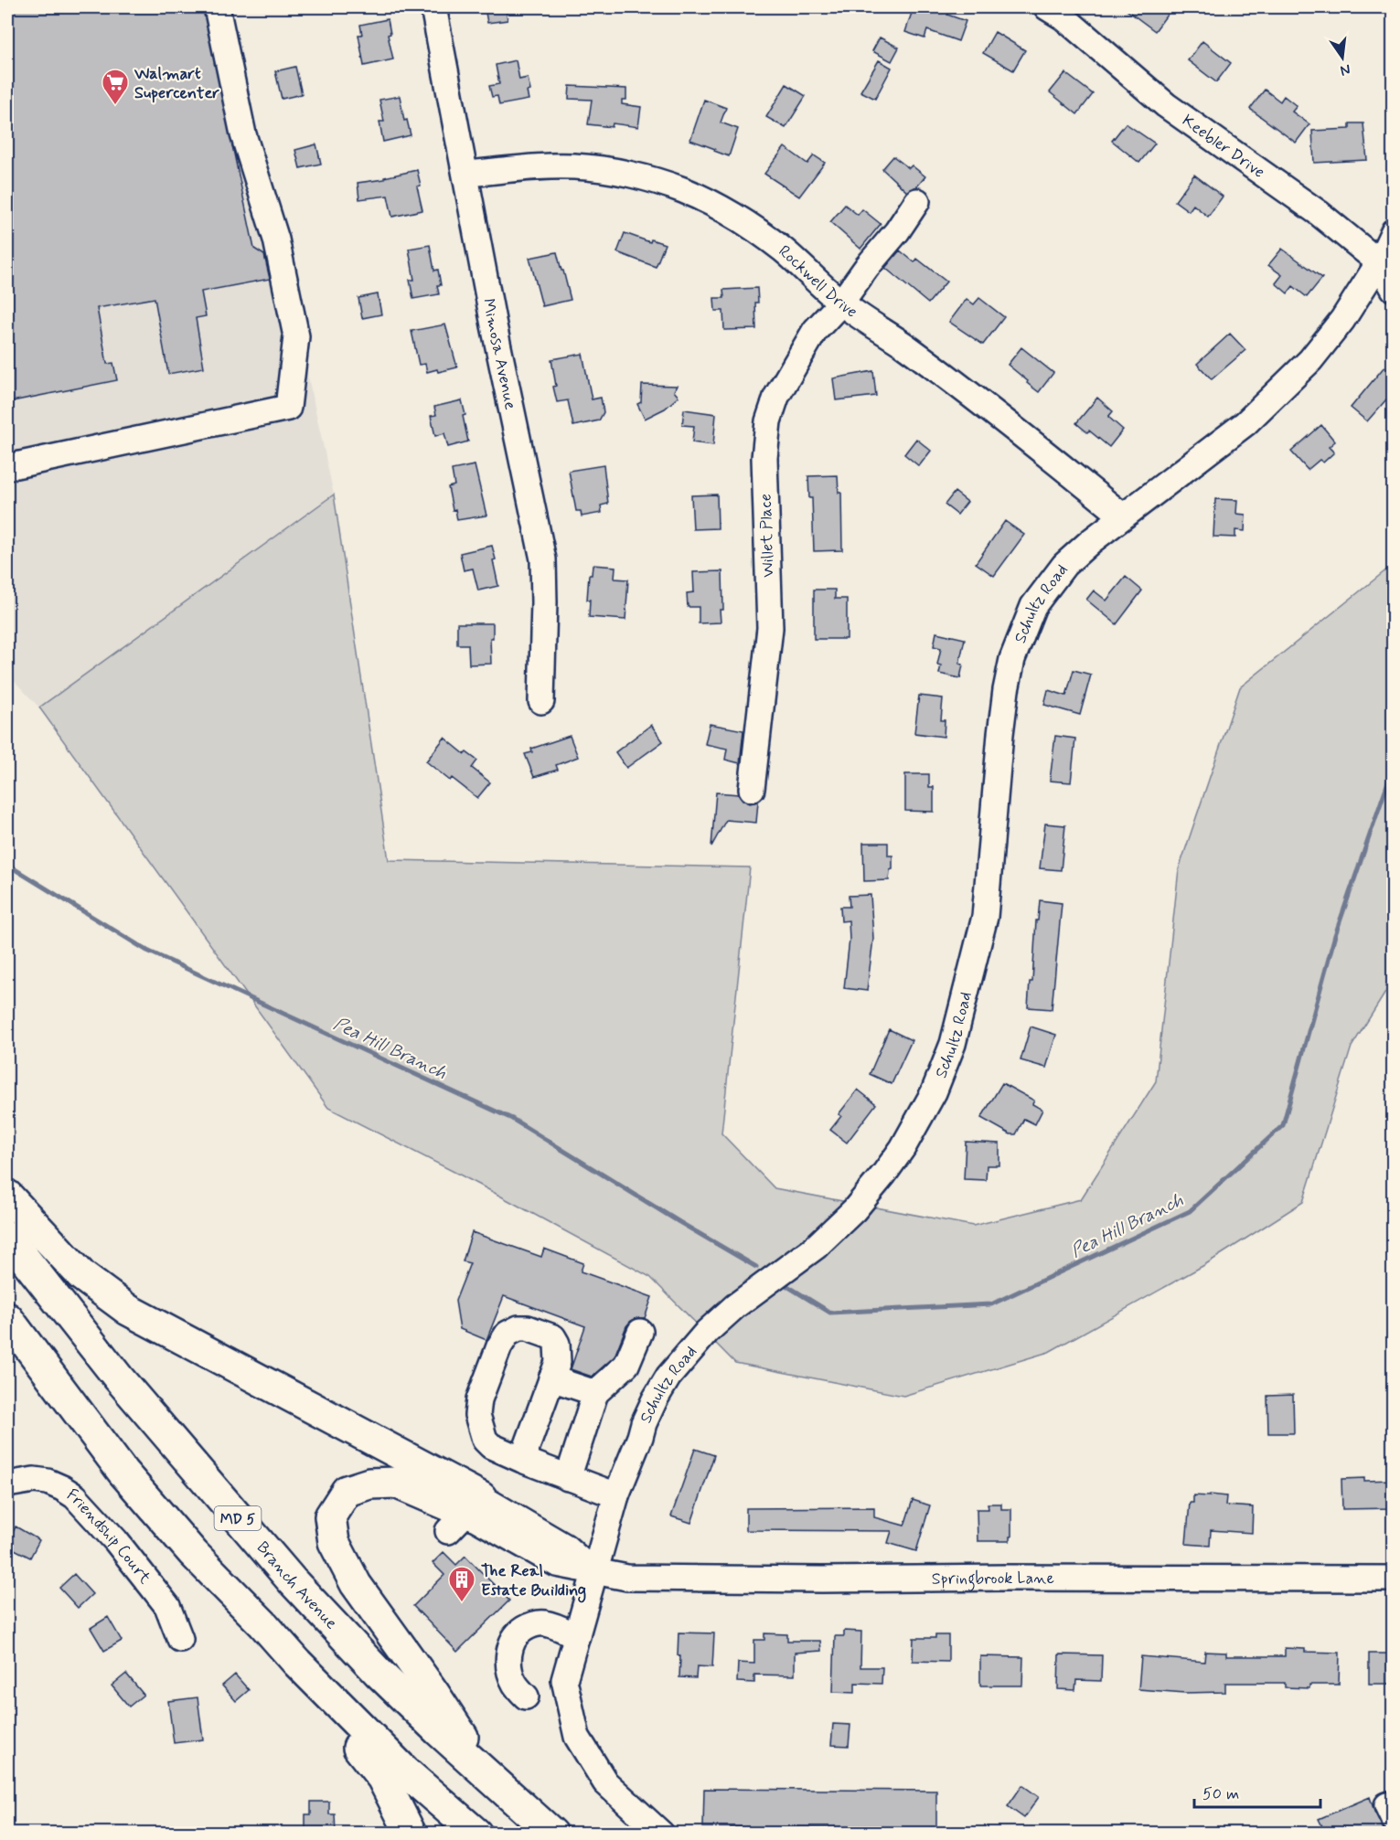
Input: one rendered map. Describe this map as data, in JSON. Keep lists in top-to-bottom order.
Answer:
{
  "streets": {
    "highway": ["MD 5", "Branch Avenue"],
    "street": [
      "Keebler Drive",
      "Rockwell Drive",
      "Mimosa Avenue",
      "Willet Place",
      "Schultz Road",
      "Friendship Court",
      "Springbrook Lane"
    ]
  },
  "crossings": [
    ["Keebler Drive", "Schultz Road"],
    ["Rockwell Drive", "Mimosa Avenue"],
    ["Rockwell Drive", "Willet Place"],
    ["Rockwell Drive", "Schultz Road"],
    ["Schultz Road", "Springbrook Lane"]
  ],
  "water": ["Pea Hill Branch"],
  "places": {
    "supermarket": ["Walmart Supercenter"],
    "building": ["The Real Estate Building"]
  },
  "scale_bar": "50 m",
  "north": "bottom"
}
